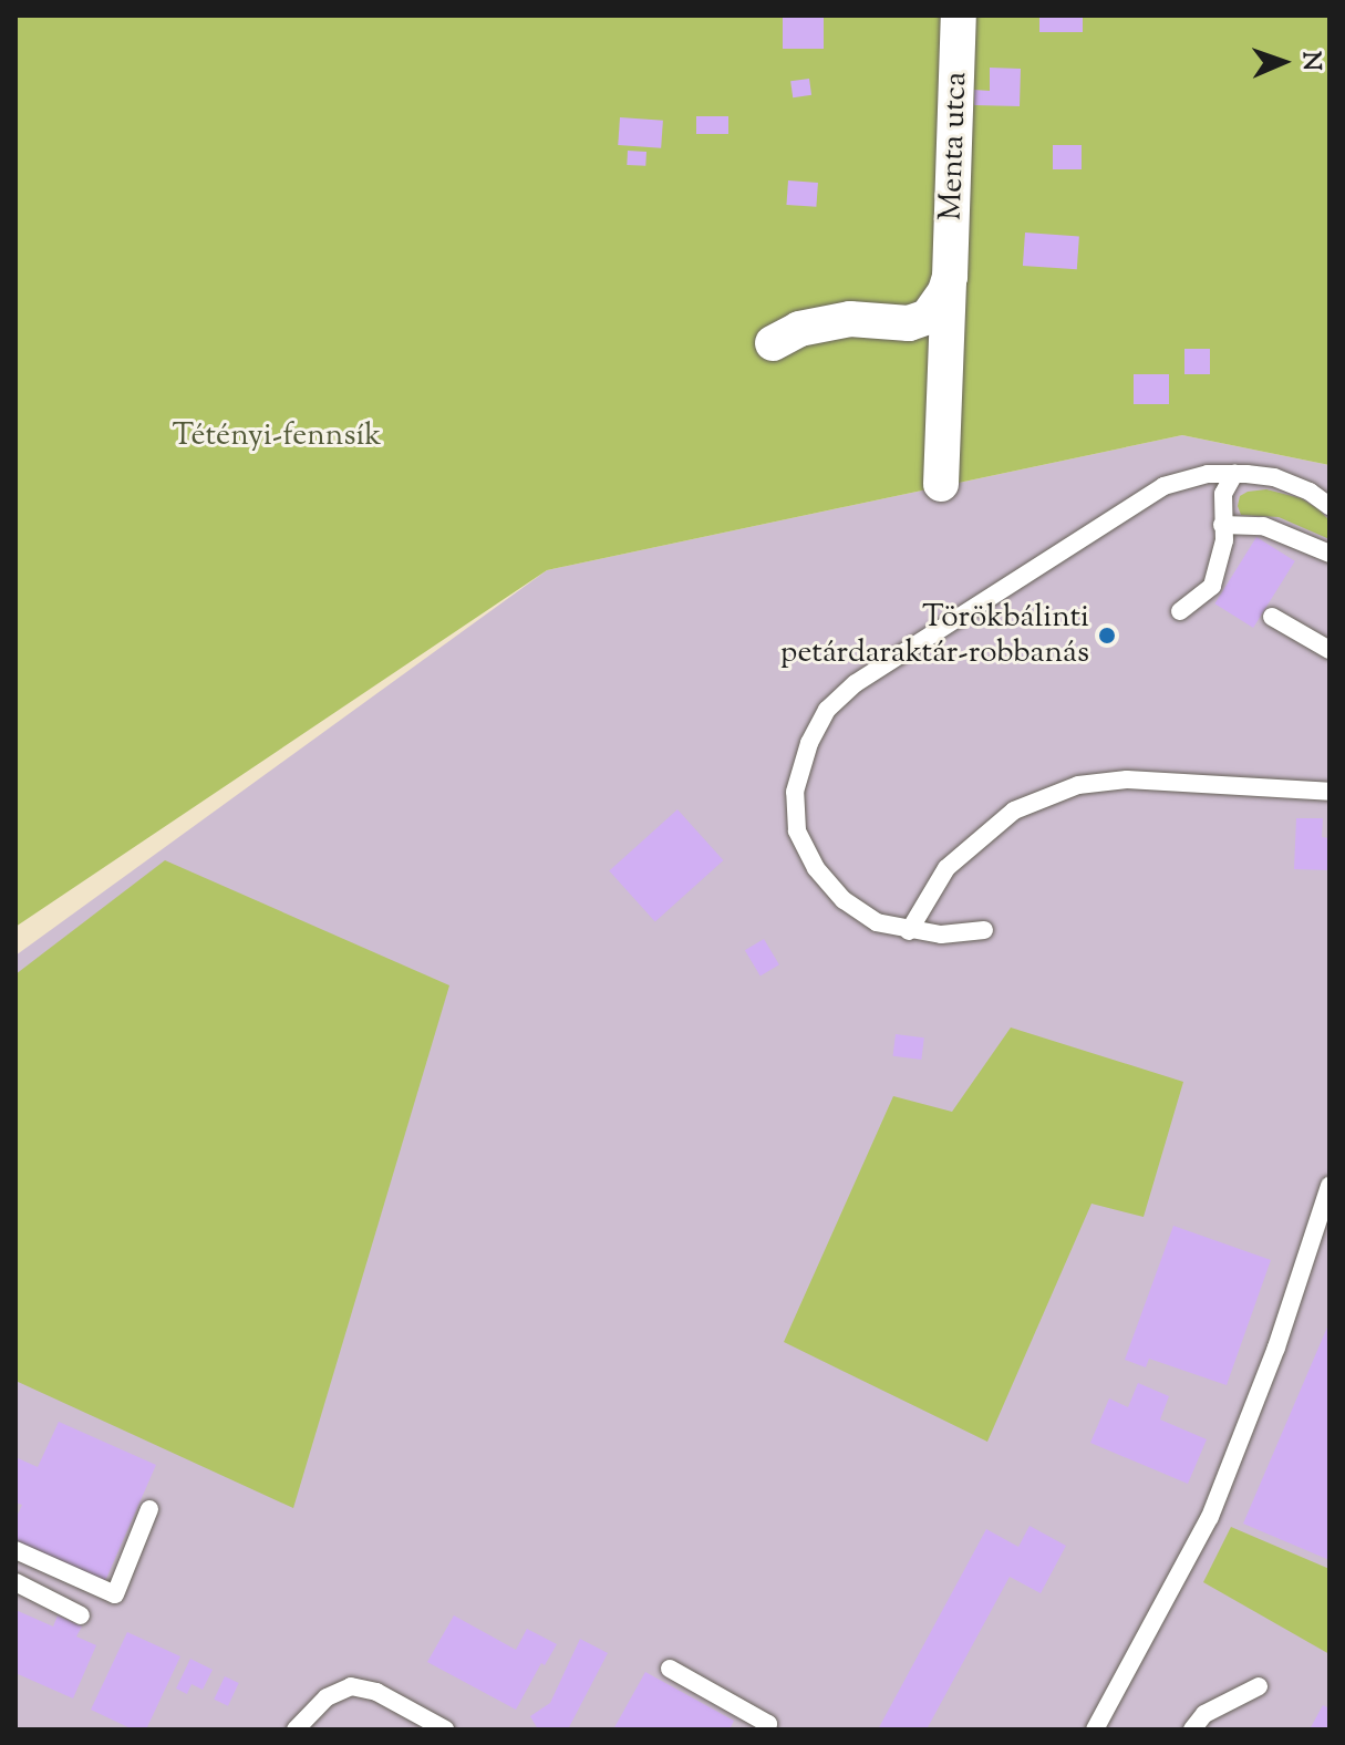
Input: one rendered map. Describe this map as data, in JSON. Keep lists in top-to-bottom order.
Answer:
{
  "streets": {
    "street": ["Menta utca"]
  },
  "parks": ["Tétényi-fennsík"],
  "places": ["Törökbálinti petárdaraktár-robbanás"],
  "north": "right"
}
